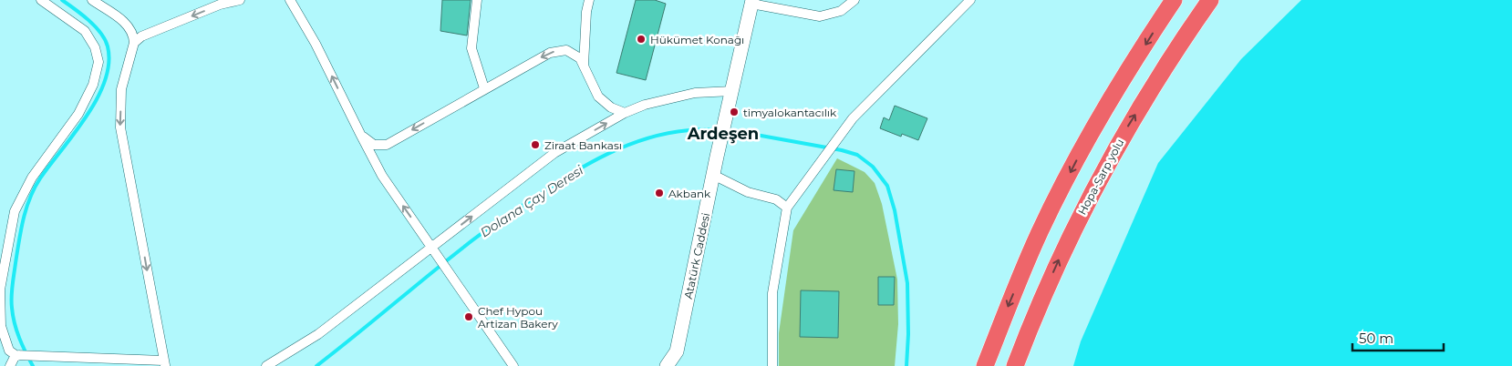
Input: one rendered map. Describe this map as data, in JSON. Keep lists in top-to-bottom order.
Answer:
{
  "streets": {
    "highway": ["Hopa-Sarp yolu"],
    "main road": ["Atatürk Caddesi"]
  },
  "districts": ["Ardeşen"],
  "water": ["Dolana Çay Deresi"],
  "places": [
    "Hükümet Konağı",
    "timyalokantacılık",
    "Ziraat Bankası",
    "Akbank",
    "Chef Hypou Artizan Bakery"
  ],
  "scale_bar": "50 m"
}
